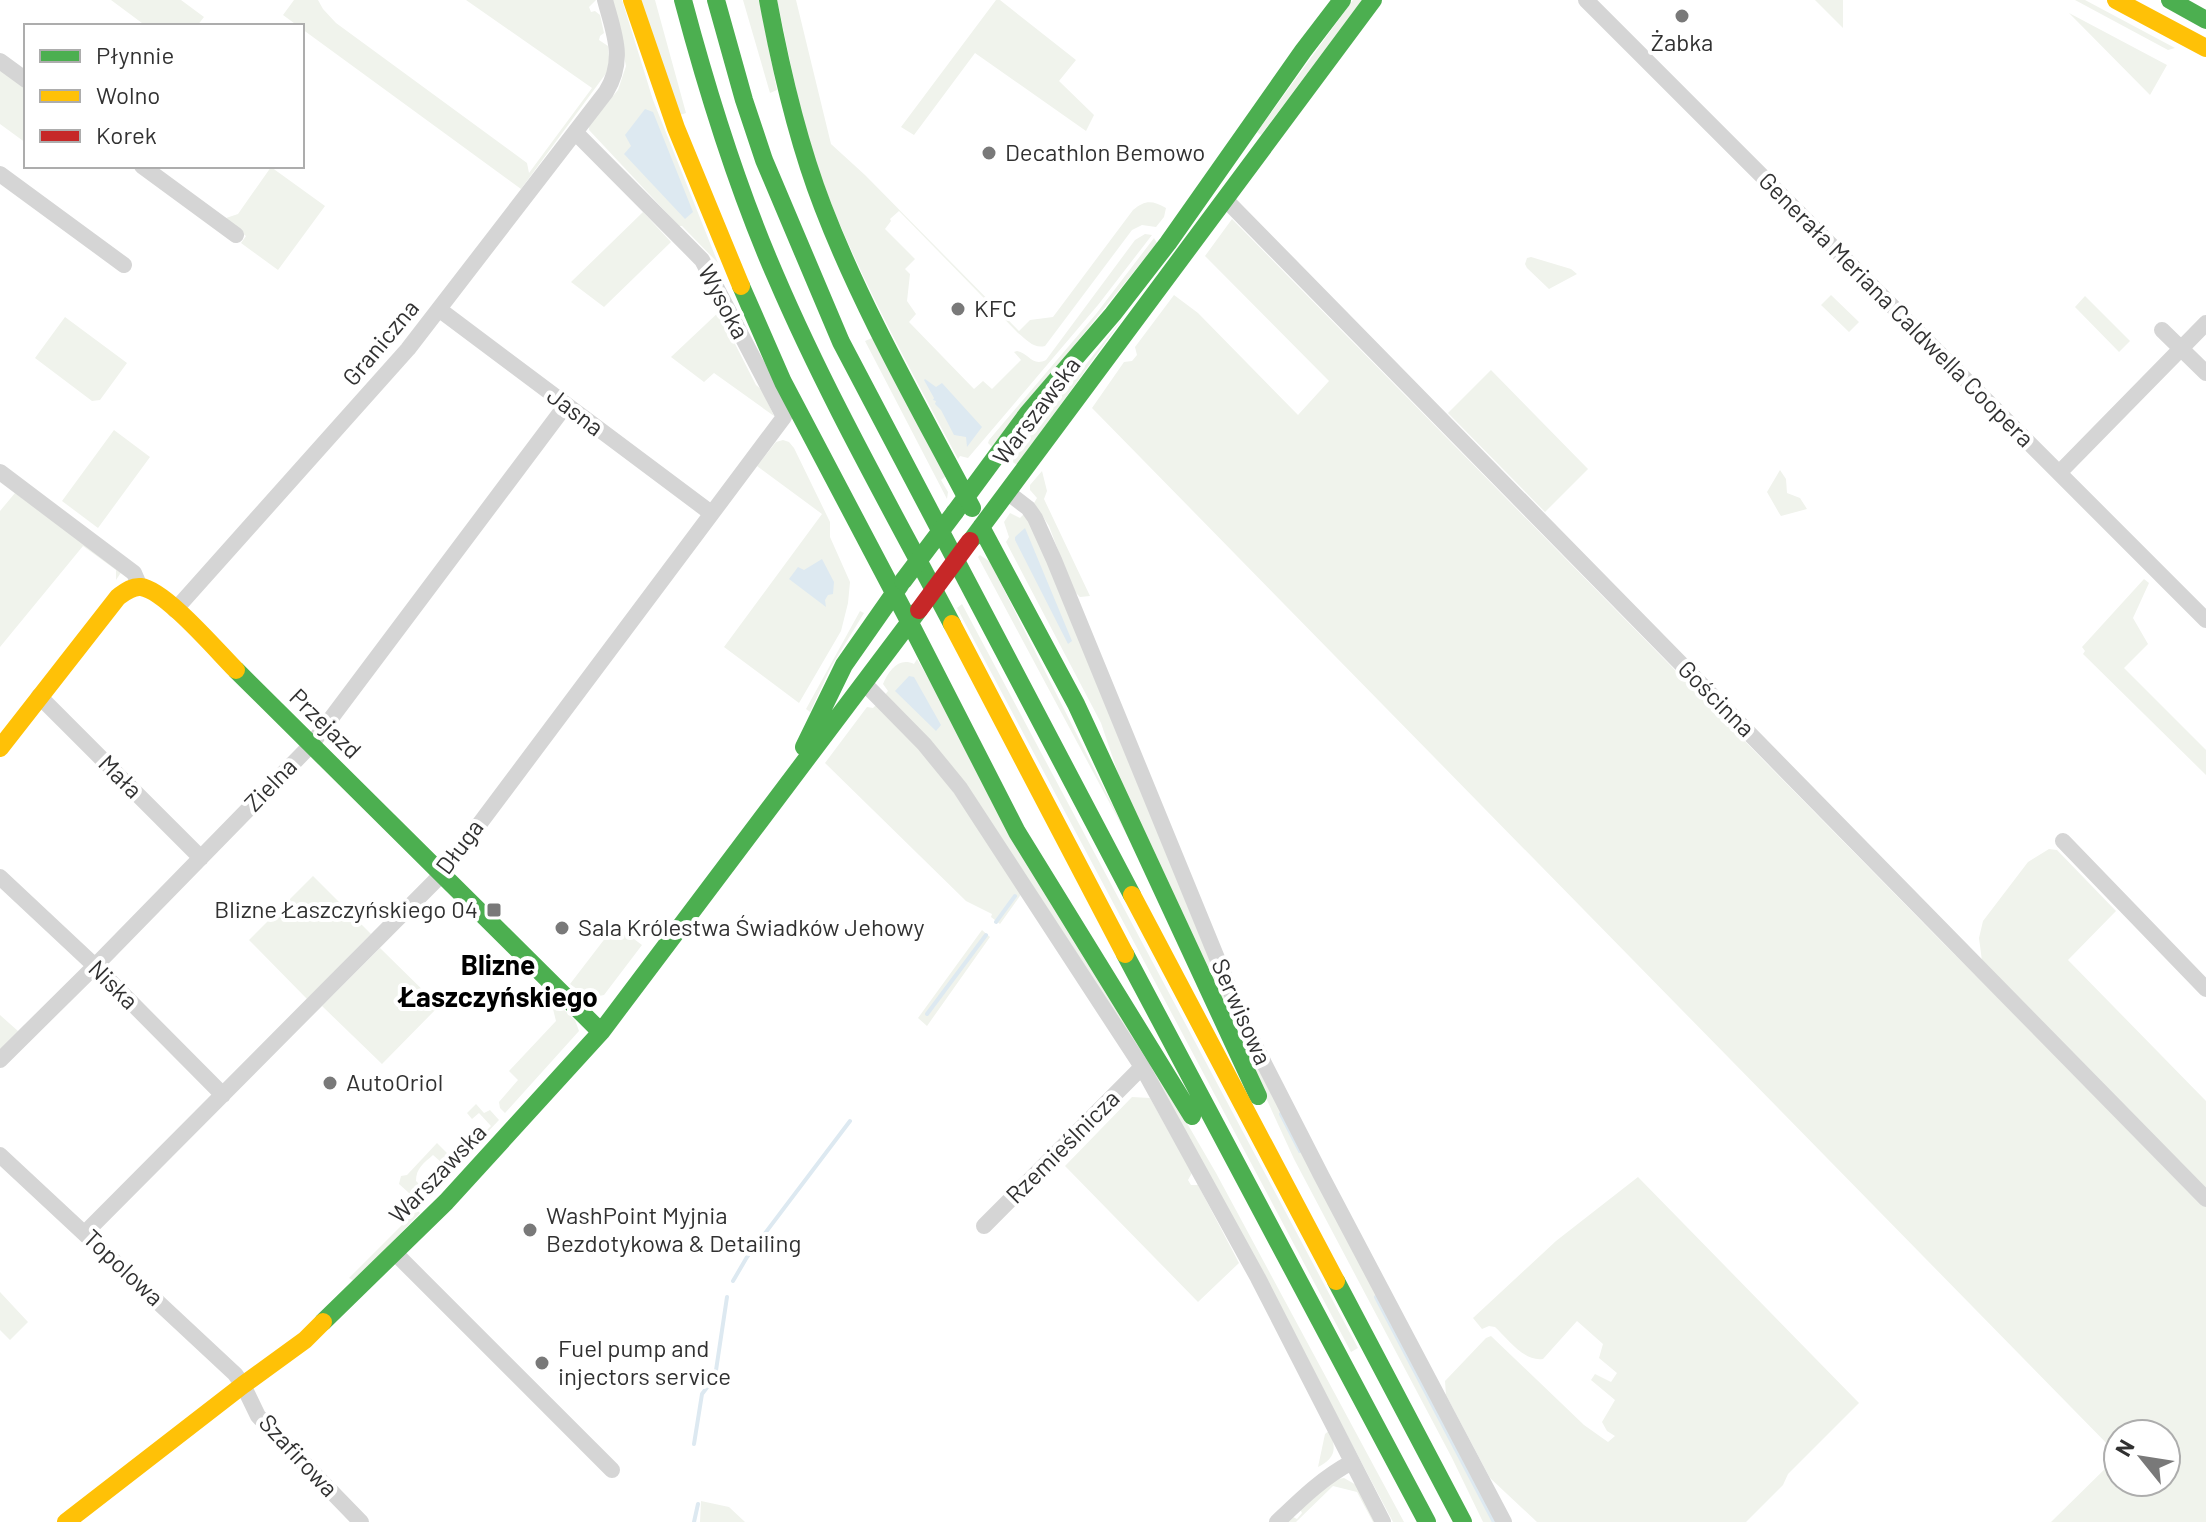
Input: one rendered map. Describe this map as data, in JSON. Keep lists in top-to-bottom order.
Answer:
{
  "streets": {
    "main road": ["Warszawska", "Przejazd"],
    "street": [
      "Wysoka",
      "Generała Meriana Caldwella Coopera",
      "Graniczna",
      "Jasna",
      "Gościnna",
      "Mała",
      "Zielna",
      "Długa",
      "Niska",
      "Serwisowa",
      "Rzemieślnicza",
      "Topolowa",
      "Szafirowa"
    ]
  },
  "crossings": [
    ["Wysoka", "Graniczna"],
    ["Wysoka", "Długa"],
    ["Graniczna", "Jasna"],
    ["Graniczna", "Przejazd"],
    ["Warszawska", "Gościnna"],
    ["Warszawska", "Przejazd"],
    ["Warszawska", "Serwisowa"],
    ["Warszawska", "Topolowa"],
    ["Warszawska", "Szafirowa"],
    ["Jasna", "Zielna"],
    ["Jasna", "Długa"],
    ["Przejazd", "Zielna"],
    ["Przejazd", "Długa"],
    ["Mała", "Zielna"],
    ["Zielna", "Niska"],
    ["Długa", "Niska"],
    ["Długa", "Topolowa"],
    ["Topolowa", "Szafirowa"]
  ],
  "districts": ["Blizne Łaszczyńskiego"],
  "places": {
    "other": [
      "Żabka",
      "Decathlon Bemowo",
      "KFC",
      "Sala Królestwa Świadków Jehowy",
      "AutoOriol",
      "WashPoint Myjnia Bezdotykowa & Detailing",
      "Fuel pump and injectors service"
    ],
    "transit": ["Blizne Łaszczyńskiego 04"]
  },
  "legend": ["Płynnie", "Wolno", "Korek"],
  "north": "top left"
}
